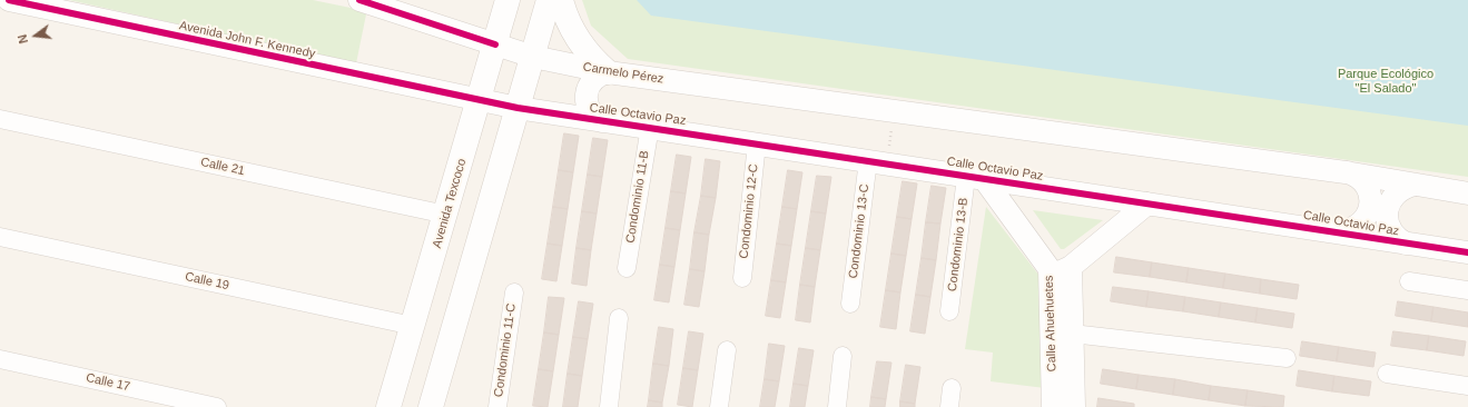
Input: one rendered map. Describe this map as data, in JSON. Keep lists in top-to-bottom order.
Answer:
{
  "streets": {
    "main road": ["Avenida Texcoco"],
    "street": [
      "Avenida John F. Kennedy",
      "Carmelo Pérez",
      "Calle Octavio Paz",
      "Calle 21",
      "Condominio 11-B",
      "Condominio 12-C",
      "Condominio 13-C",
      "Condominio 13-B",
      "Calle 19",
      "Calle Ahuehuetes",
      "Condominio 11-C",
      "Calle 17"
    ]
  },
  "crossings": [
    ["Avenida John F. Kennedy", "Avenida Texcoco"],
    ["Carmelo Pérez", "Avenida Texcoco"],
    ["Calle Octavio Paz", "Condominio 11-B"],
    ["Calle Octavio Paz", "Condominio 12-C"],
    ["Calle Octavio Paz", "Condominio 13-C"],
    ["Calle Octavio Paz", "Condominio 13-B"],
    ["Calle Octavio Paz", "Calle Ahuehuetes"],
    ["Calle 21", "Avenida Texcoco"],
    ["Avenida Texcoco", "Calle 19"],
    ["Condominio 13-B", "Calle Ahuehuetes"]
  ],
  "parks": ["Parque Ecológico \"El Salado\""],
  "north": "left"
}
